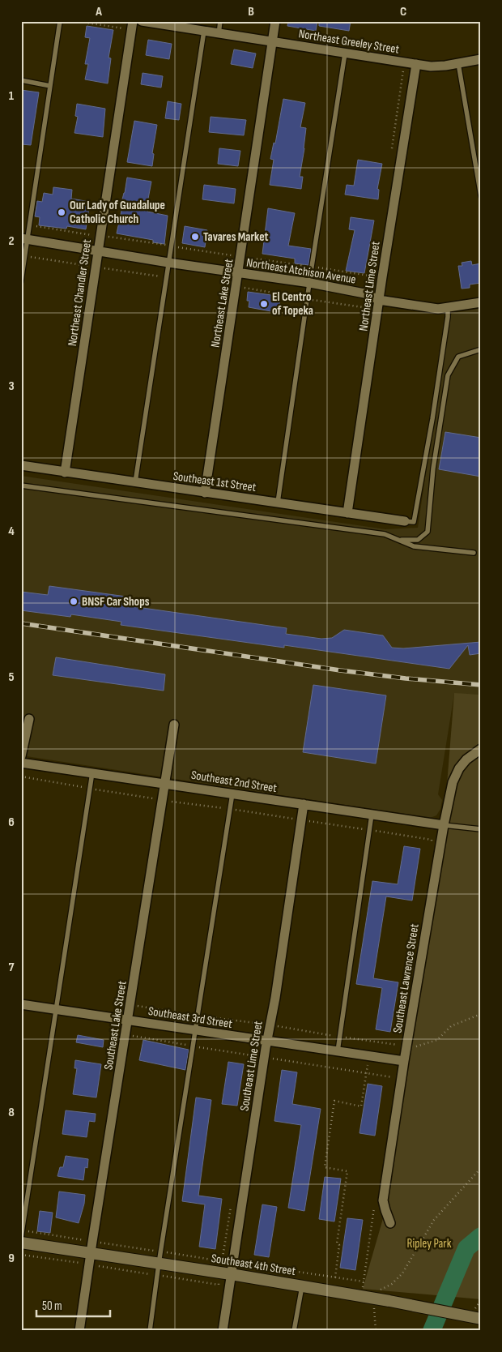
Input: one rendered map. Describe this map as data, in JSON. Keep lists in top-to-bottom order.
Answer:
{
  "streets": {
    "street": [
      "Northeast Greeley Street",
      "Northeast Atchison Avenue",
      "Northeast Lime Street",
      "Northeast Chandler Street",
      "Northeast Lake Street",
      "Southeast 1st Street",
      "Southeast 2nd Street",
      "Southeast Lawrence Street",
      "Southeast 3rd Street",
      "Southeast Lake Street",
      "Southeast Lime Street",
      "Southeast 4th Street"
    ]
  },
  "crossings": [
    ["Northeast Greeley Street", "Northeast Lime Street"],
    ["Northeast Greeley Street", "Northeast Lake Street"],
    ["Northeast Atchison Avenue", "Northeast Lime Street"],
    ["Northeast Atchison Avenue", "Northeast Chandler Street"],
    ["Northeast Atchison Avenue", "Northeast Lake Street"],
    ["Northeast Lime Street", "Southeast 1st Street"],
    ["Northeast Chandler Street", "Southeast 1st Street"],
    ["Northeast Lake Street", "Southeast 1st Street"],
    ["Southeast 2nd Street", "Southeast Lawrence Street"],
    ["Southeast 2nd Street", "Southeast Lake Street"],
    ["Southeast 2nd Street", "Southeast Lime Street"],
    ["Southeast Lawrence Street", "Southeast 3rd Street"],
    ["Southeast 3rd Street", "Southeast Lake Street"],
    ["Southeast 3rd Street", "Southeast Lime Street"],
    ["Southeast Lake Street", "Southeast 4th Street"],
    ["Southeast Lime Street", "Southeast 4th Street"]
  ],
  "parks": ["Ripley Park"],
  "places": [
    "Our Lady of Guadalupe Catholic Church",
    "Tavares Market",
    "El Centro of Topeka",
    "BNSF Car Shops"
  ],
  "scale_bar": "50 m",
  "grid": {
    "columns": ["A", "B", "C"],
    "rows": [
      "1",
      "2",
      "3",
      "4",
      "5",
      "6",
      "7",
      "8",
      "9"
    ]
  }
}
